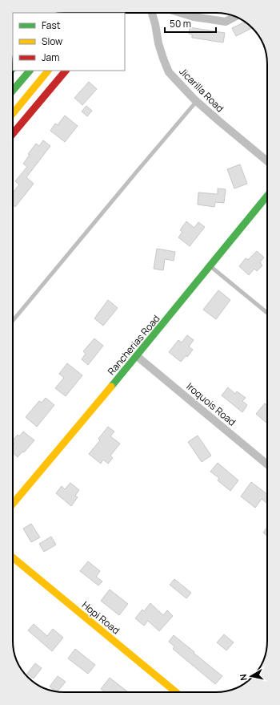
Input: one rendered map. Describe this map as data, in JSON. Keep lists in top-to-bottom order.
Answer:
{
  "streets": {
    "street": [
      "Jicarilla Road",
      "Rancherias Road",
      "Iroquois Road",
      "Hopi Road"
    ]
  },
  "crossings": [
    ["Rancherias Road", "Iroquois Road"]
  ],
  "legend": ["Fast", "Slow", "Jam"],
  "scale_bar": "50 m",
  "north": "left"
}
